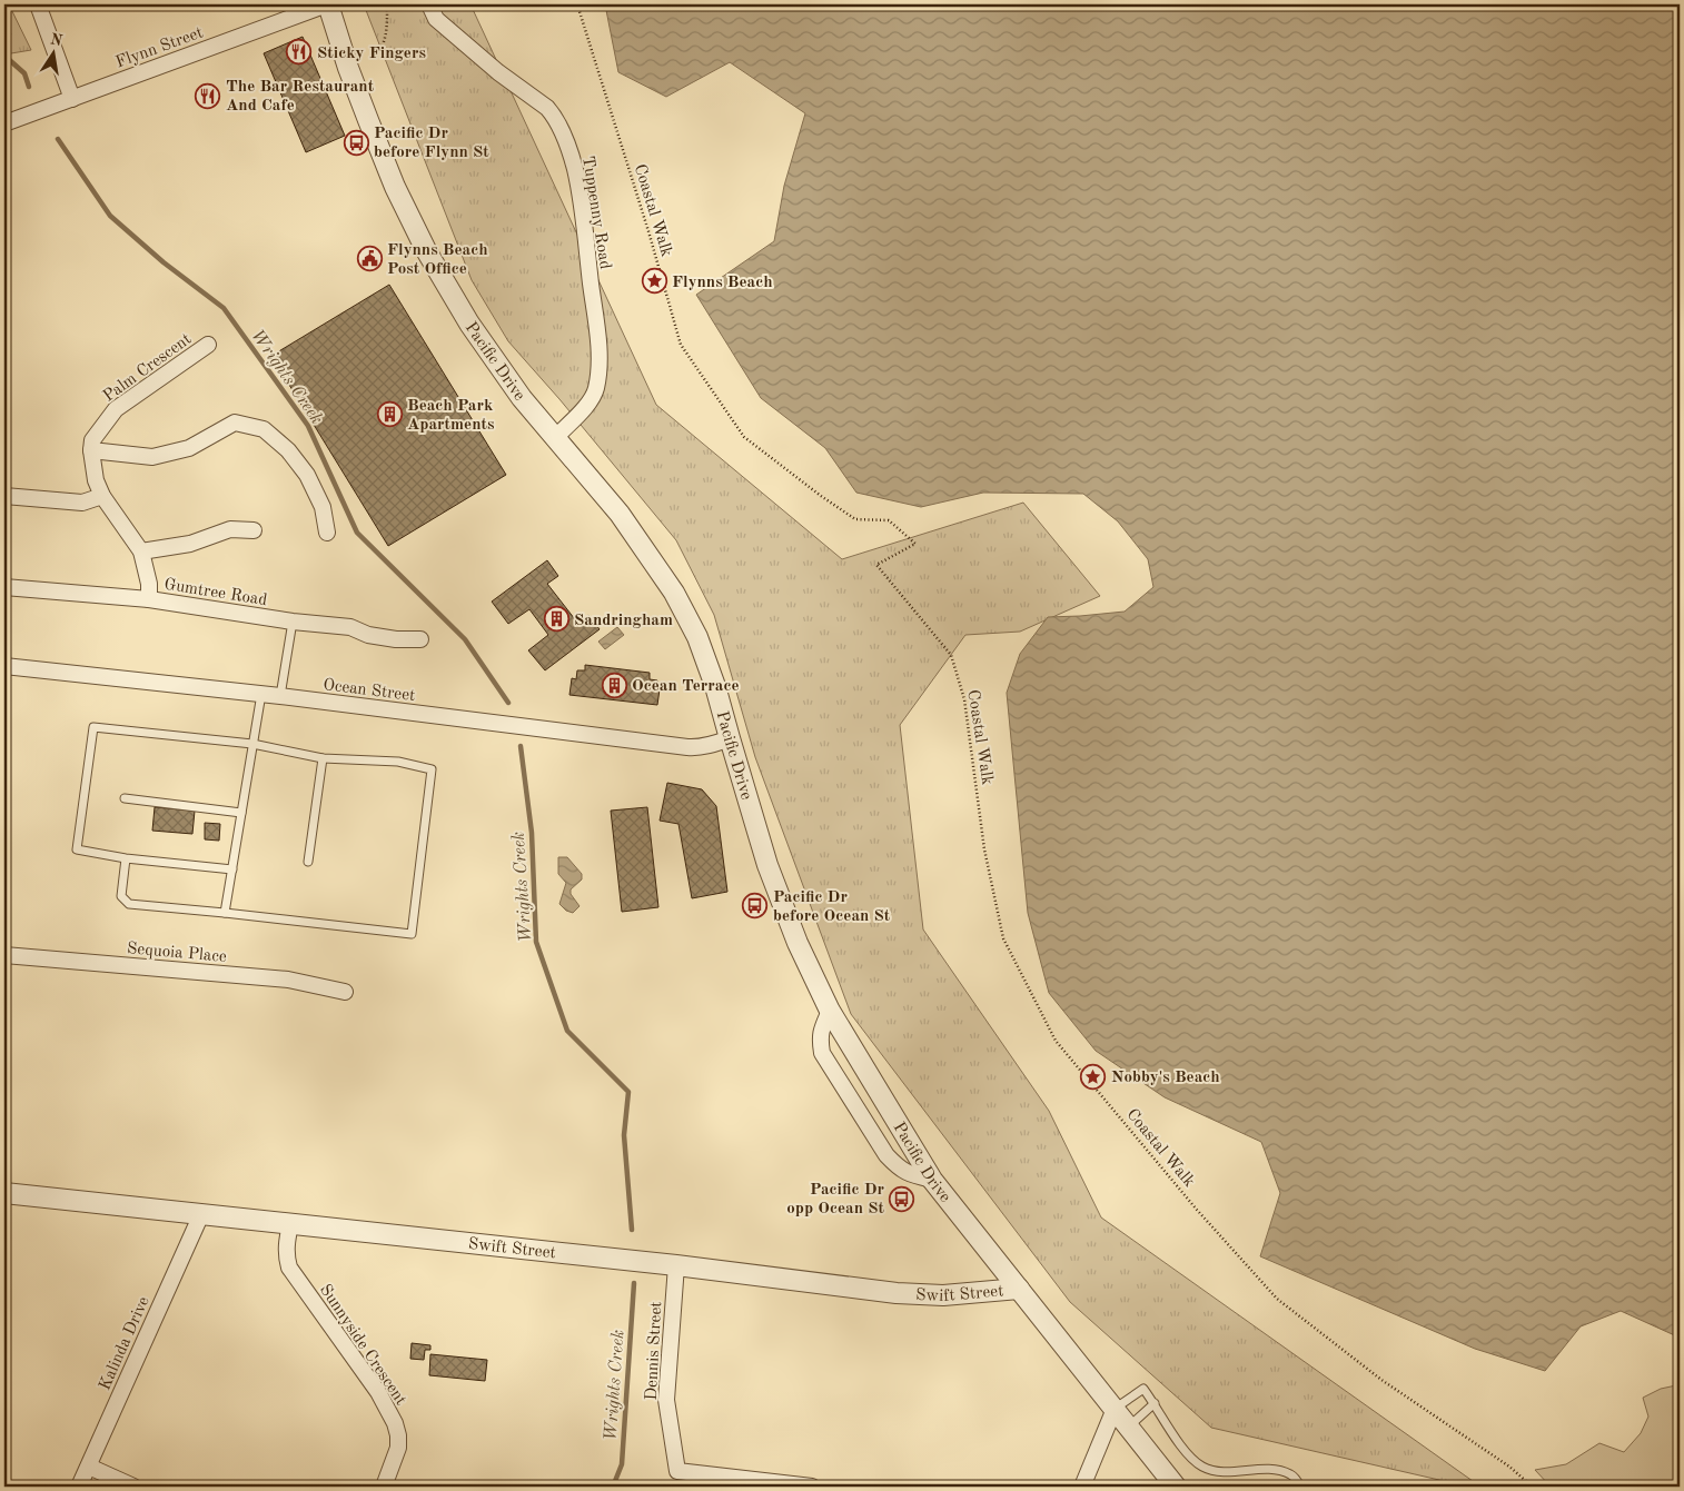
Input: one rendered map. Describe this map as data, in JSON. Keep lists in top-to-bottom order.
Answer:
{
  "streets": {
    "street": [
      "Flynn Street",
      "Tuppenny Road",
      "Pacific Drive",
      "Palm Crescent",
      "Gumtree Road",
      "Ocean Street",
      "Sequoia Place",
      "Swift Street",
      "Kalinda Drive",
      "Sunnyside Crescent",
      "Dennis Street"
    ],
    "path": ["Coastal Walk"]
  },
  "crossings": [
    ["Flynn Street", "Pacific Drive"],
    ["Tuppenny Road", "Pacific Drive"],
    ["Pacific Drive", "Ocean Street"],
    ["Pacific Drive", "Swift Street"],
    ["Swift Street", "Kalinda Drive"],
    ["Swift Street", "Sunnyside Crescent"],
    ["Swift Street", "Dennis Street"]
  ],
  "water": ["Wrights Creek"],
  "places": {
    "restaurant": ["Sticky Fingers", "The Bar Restaurant And Cafe"],
    "bus stop": ["Pacific Dr before Flynn St", "Pacific Dr before Ocean St", "Pacific Dr opp Ocean St"],
    "public building": ["Flynns Beach Post Office"],
    "place": ["Flynns Beach", "Nobby's Beach"],
    "building": ["Beach Park Apartments", "Sandringham", "Ocean Terrace"]
  },
  "north": "top"
}
